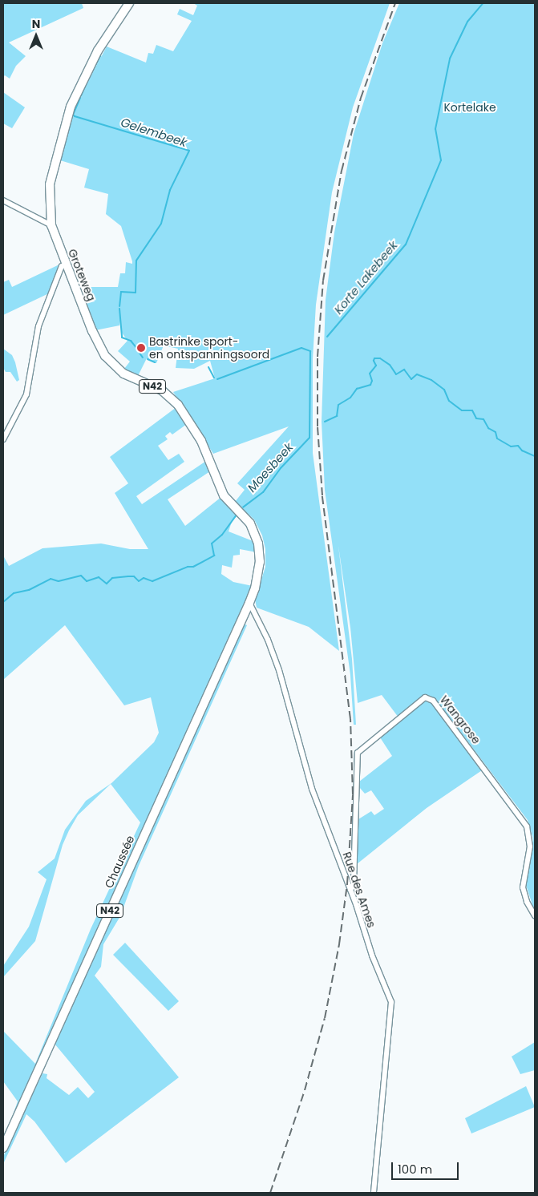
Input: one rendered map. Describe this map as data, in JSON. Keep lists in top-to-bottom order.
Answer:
{
  "streets": {
    "main road": ["Groteweg", "N42", "Chaussée"],
    "street": ["Wangrose", "Rue des Ames"]
  },
  "crossings": [
    ["Groteweg", "Chaussée"],
    ["Groteweg", "Rue des Ames"],
    ["Wangrose", "Rue des Ames"],
    ["Chaussée", "Rue des Ames"]
  ],
  "water": ["Gelembeek", "Korte Lakebeek", "Moesbeek"],
  "parks": ["Kortelake"],
  "places": ["Bastrinke sport- en ontspanningsoord"],
  "scale_bar": "100 m",
  "north": "top"
}
